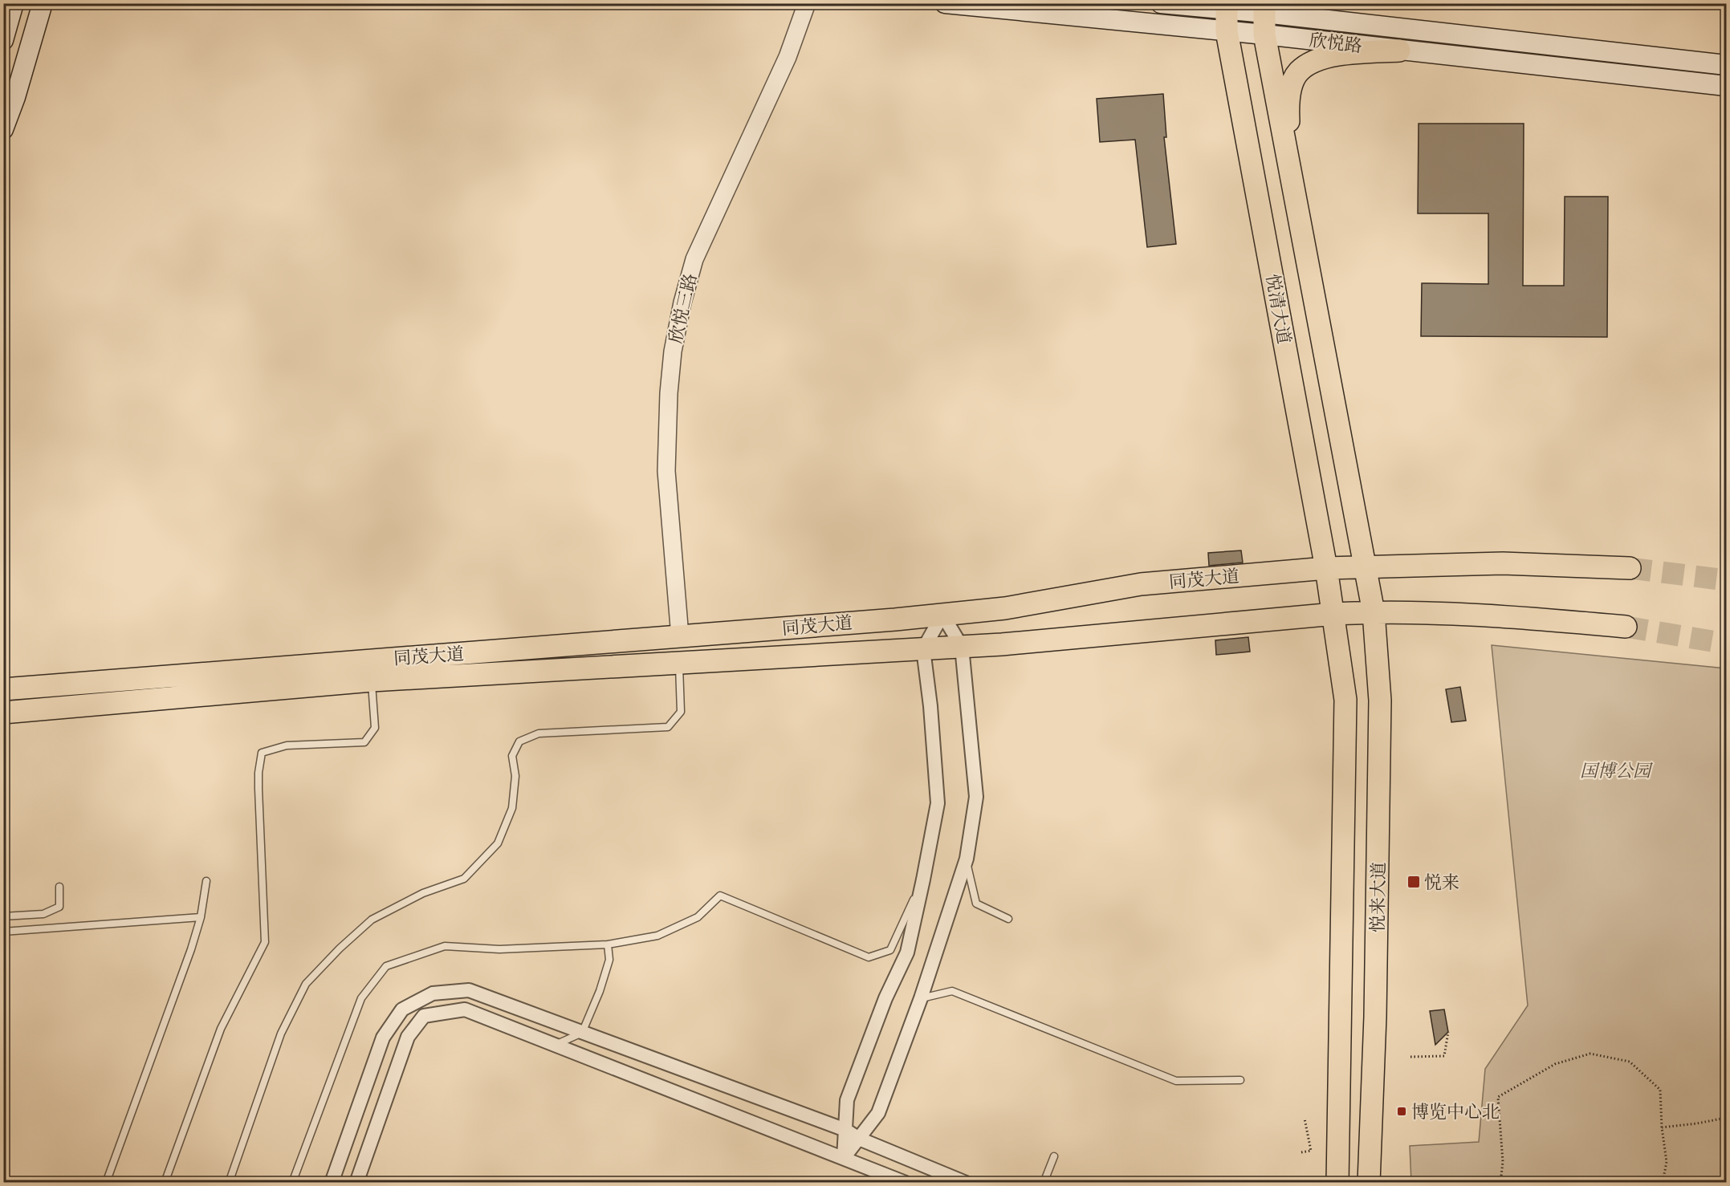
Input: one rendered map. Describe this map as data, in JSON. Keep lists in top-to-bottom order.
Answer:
{
  "streets": {
    "main road": [
      "欣悦路",
      "悦清大道",
      "同茂大道",
      "悦来大道"
    ],
    "street": ["欣悦三路"]
  },
  "crossings": [
    ["欣悦路", "悦清大道"],
    ["欣悦三路", "同茂大道"],
    ["悦清大道", "同茂大道"],
    ["悦清大道", "悦来大道"],
    ["同茂大道", "悦来大道"]
  ],
  "parks": ["国博公园"],
  "places": {
    "transit": ["悦来", "博览中心北"]
  }
}
